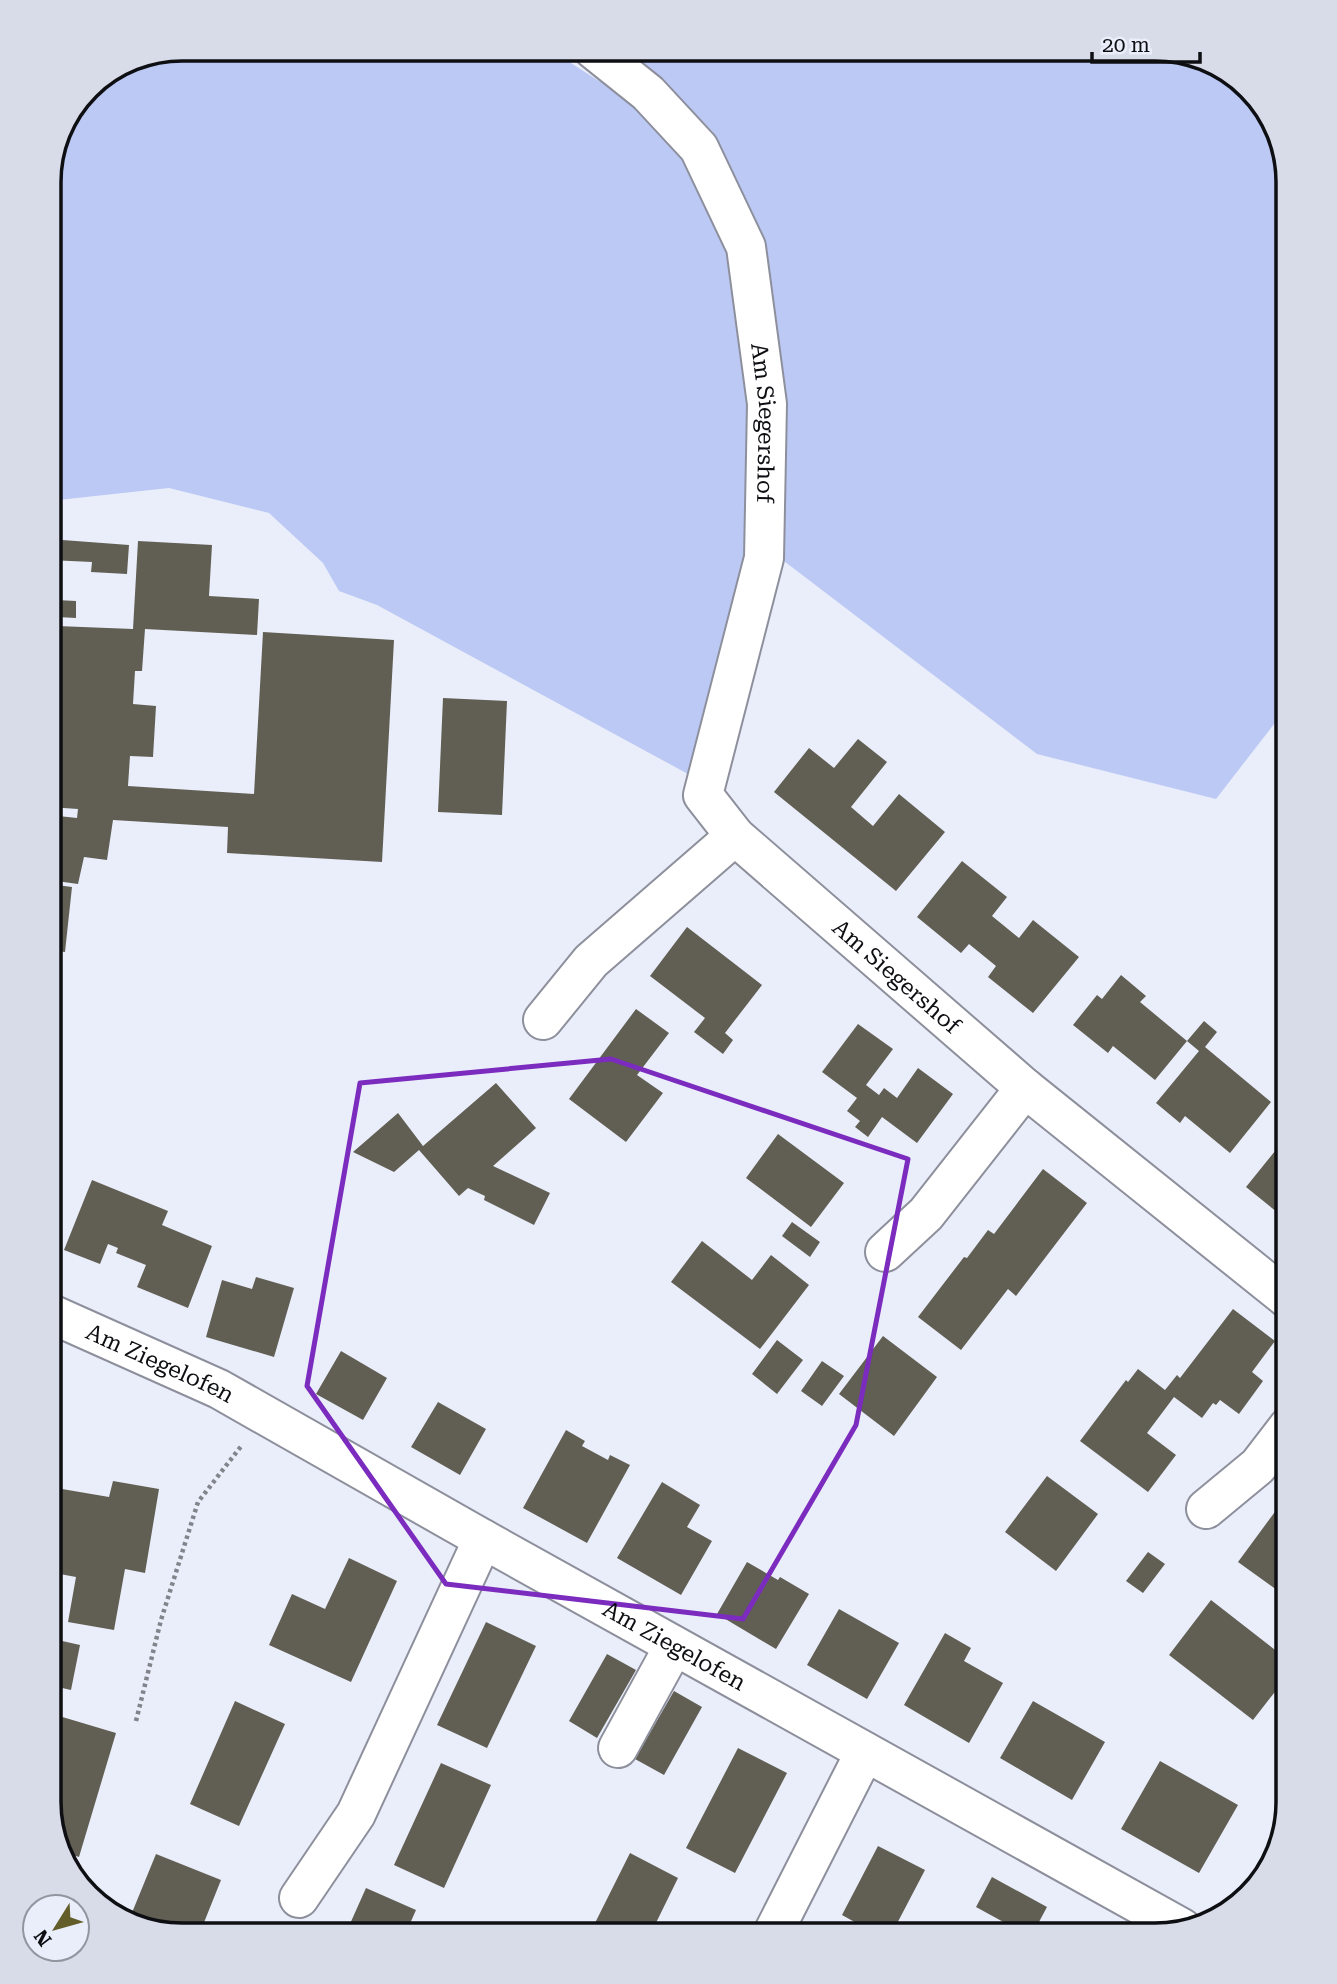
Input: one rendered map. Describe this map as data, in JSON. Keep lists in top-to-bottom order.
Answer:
{
  "streets": {
    "street": ["Am Siegershof", "Am Ziegelofen"]
  },
  "scale_bar": "20 m",
  "north": "bottom left"
}
